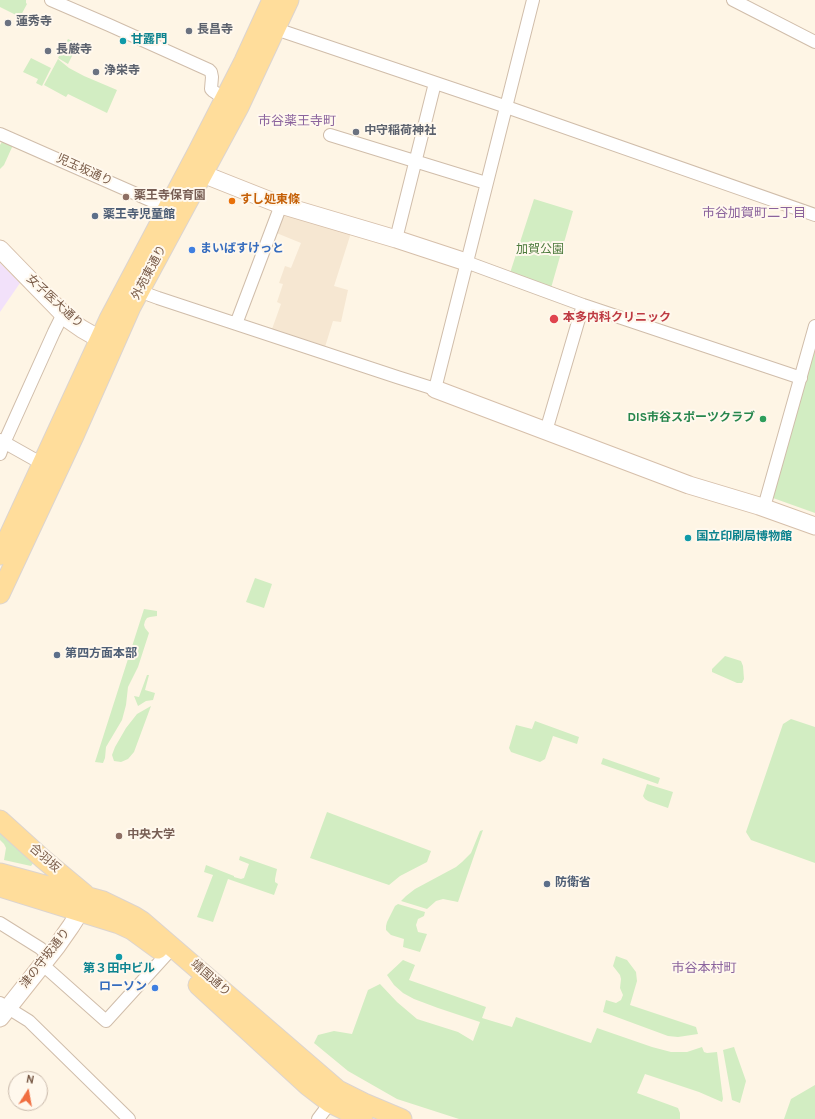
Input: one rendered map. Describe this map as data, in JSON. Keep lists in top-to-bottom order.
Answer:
{
  "streets": {
    "main road": ["外苑東通り", "合羽坂", "靖国通り"],
    "street": ["児玉坂通り", "女子医大通り", "津の守坂通り"]
  },
  "crossings": [
    ["児玉坂通り", "外苑東通り"],
    ["外苑東通り", "女子医大通り"],
    ["合羽坂", "津の守坂通り"],
    ["合羽坂", "靖国通り"],
    ["津の守坂通り", "靖国通り"]
  ],
  "districts": ["市谷薬王寺町", "市谷加賀町二丁目", "市谷本村町"],
  "parks": ["加賀公園"],
  "places": [
    "蓮秀寺",
    "長昌寺",
    "甘露門",
    "長厳寺",
    "浄栄寺",
    "中守稲荷神社",
    "薬王寺保育園",
    "すし処東條",
    "薬王寺児童館",
    "まいばすけっと",
    "本多内科クリニック",
    "DIS市谷スポーツクラブ",
    "国立印刷局博物館",
    "第四方面本部",
    "中央大学",
    "防衛省",
    "第３田中ビル",
    "ローソン"
  ],
  "north": "top"
}
